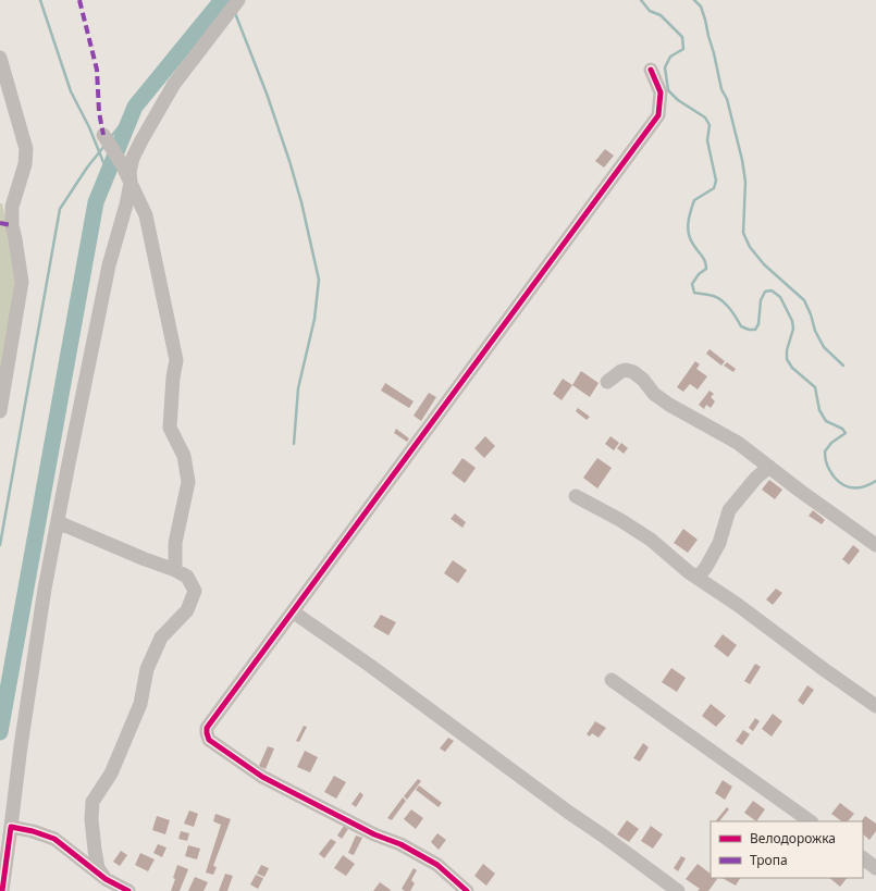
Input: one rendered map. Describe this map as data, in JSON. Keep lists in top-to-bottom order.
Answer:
{
  "legend": ["Велодорожка", "Тропа"]
}
